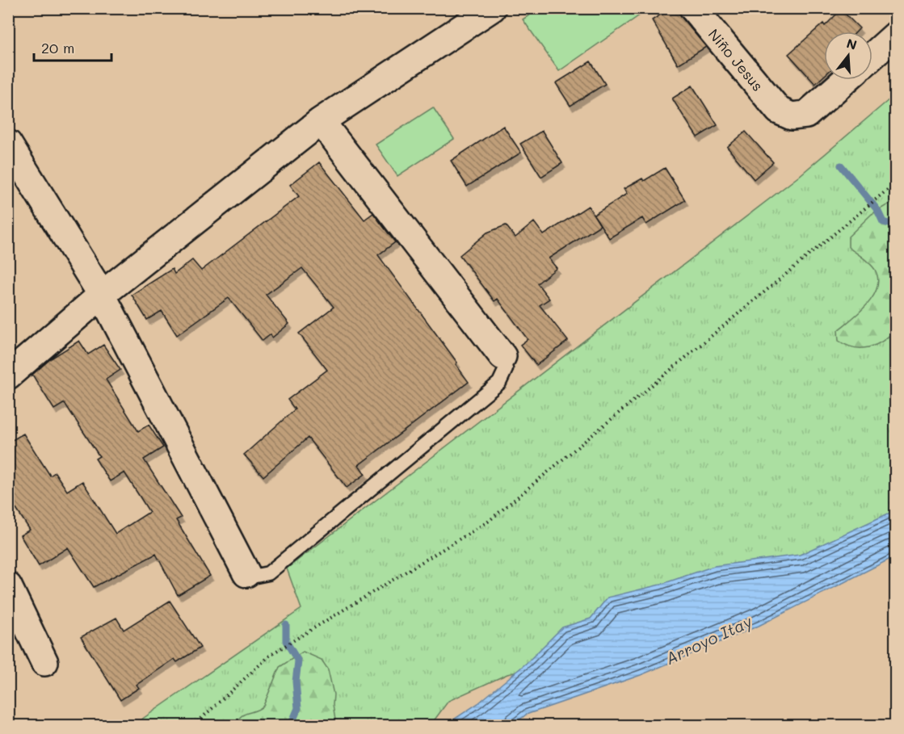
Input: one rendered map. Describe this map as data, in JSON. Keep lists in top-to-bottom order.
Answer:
{
  "streets": {
    "street": ["Niño Jesus"]
  },
  "water": ["Arroyo Itay"],
  "scale_bar": "20 m",
  "north": "top"
}
